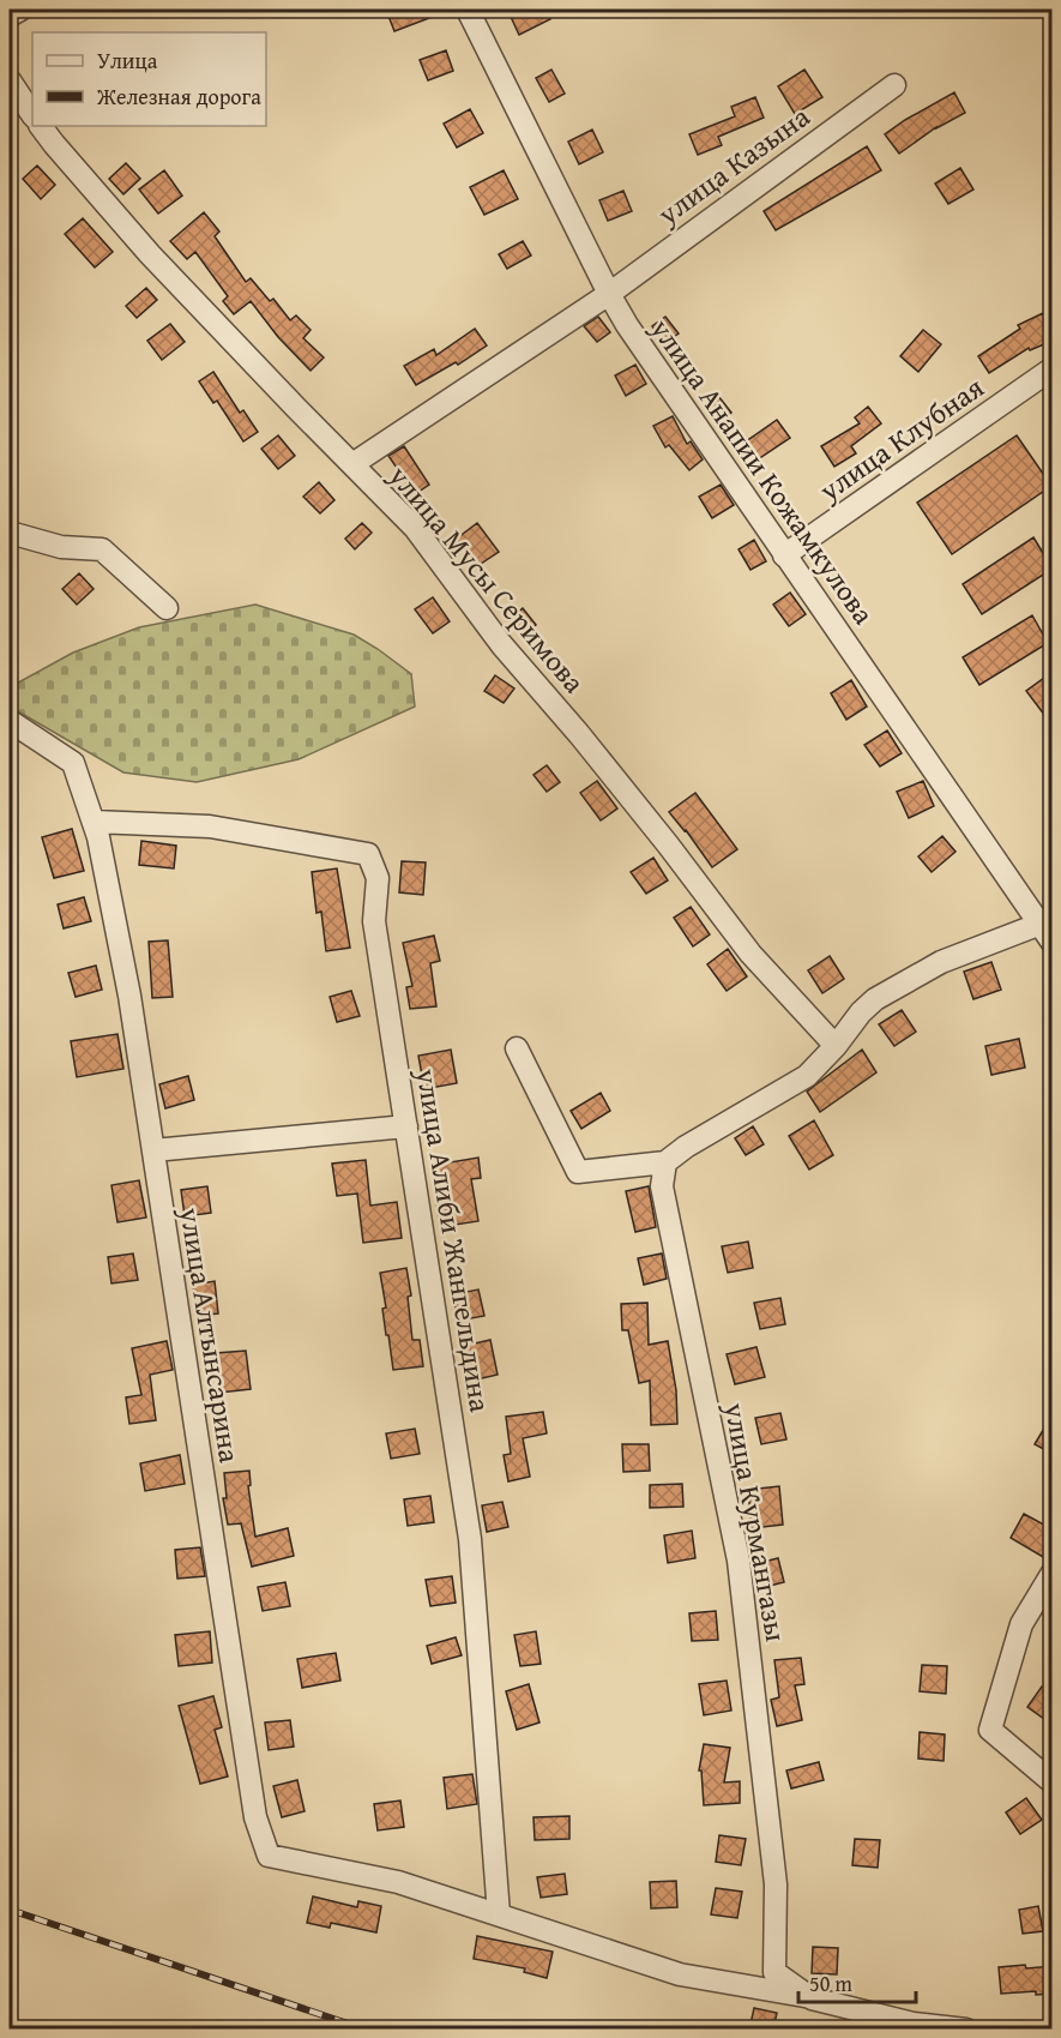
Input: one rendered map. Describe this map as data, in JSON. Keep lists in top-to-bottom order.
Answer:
{
  "streets": {
    "street": [
      "улица Казына",
      "улица Клубная",
      "улица Анапии Кожамкулова",
      "улица Мусы Серимова",
      "улица Алиби Жангельдина",
      "улица Алтынсарина",
      "улица Курмангазы"
    ]
  },
  "crossings": [
    ["улица Казына", "улица Анапии Кожамкулова"],
    ["улица Казына", "улица Мусы Серимова"],
    ["улица Клубная", "улица Анапии Кожамкулова"],
    ["улица Алиби Жангельдина", "улица Алтынсарина"]
  ],
  "legend": ["Улица", "Железная дорога"],
  "scale_bar": "50 m"
}
